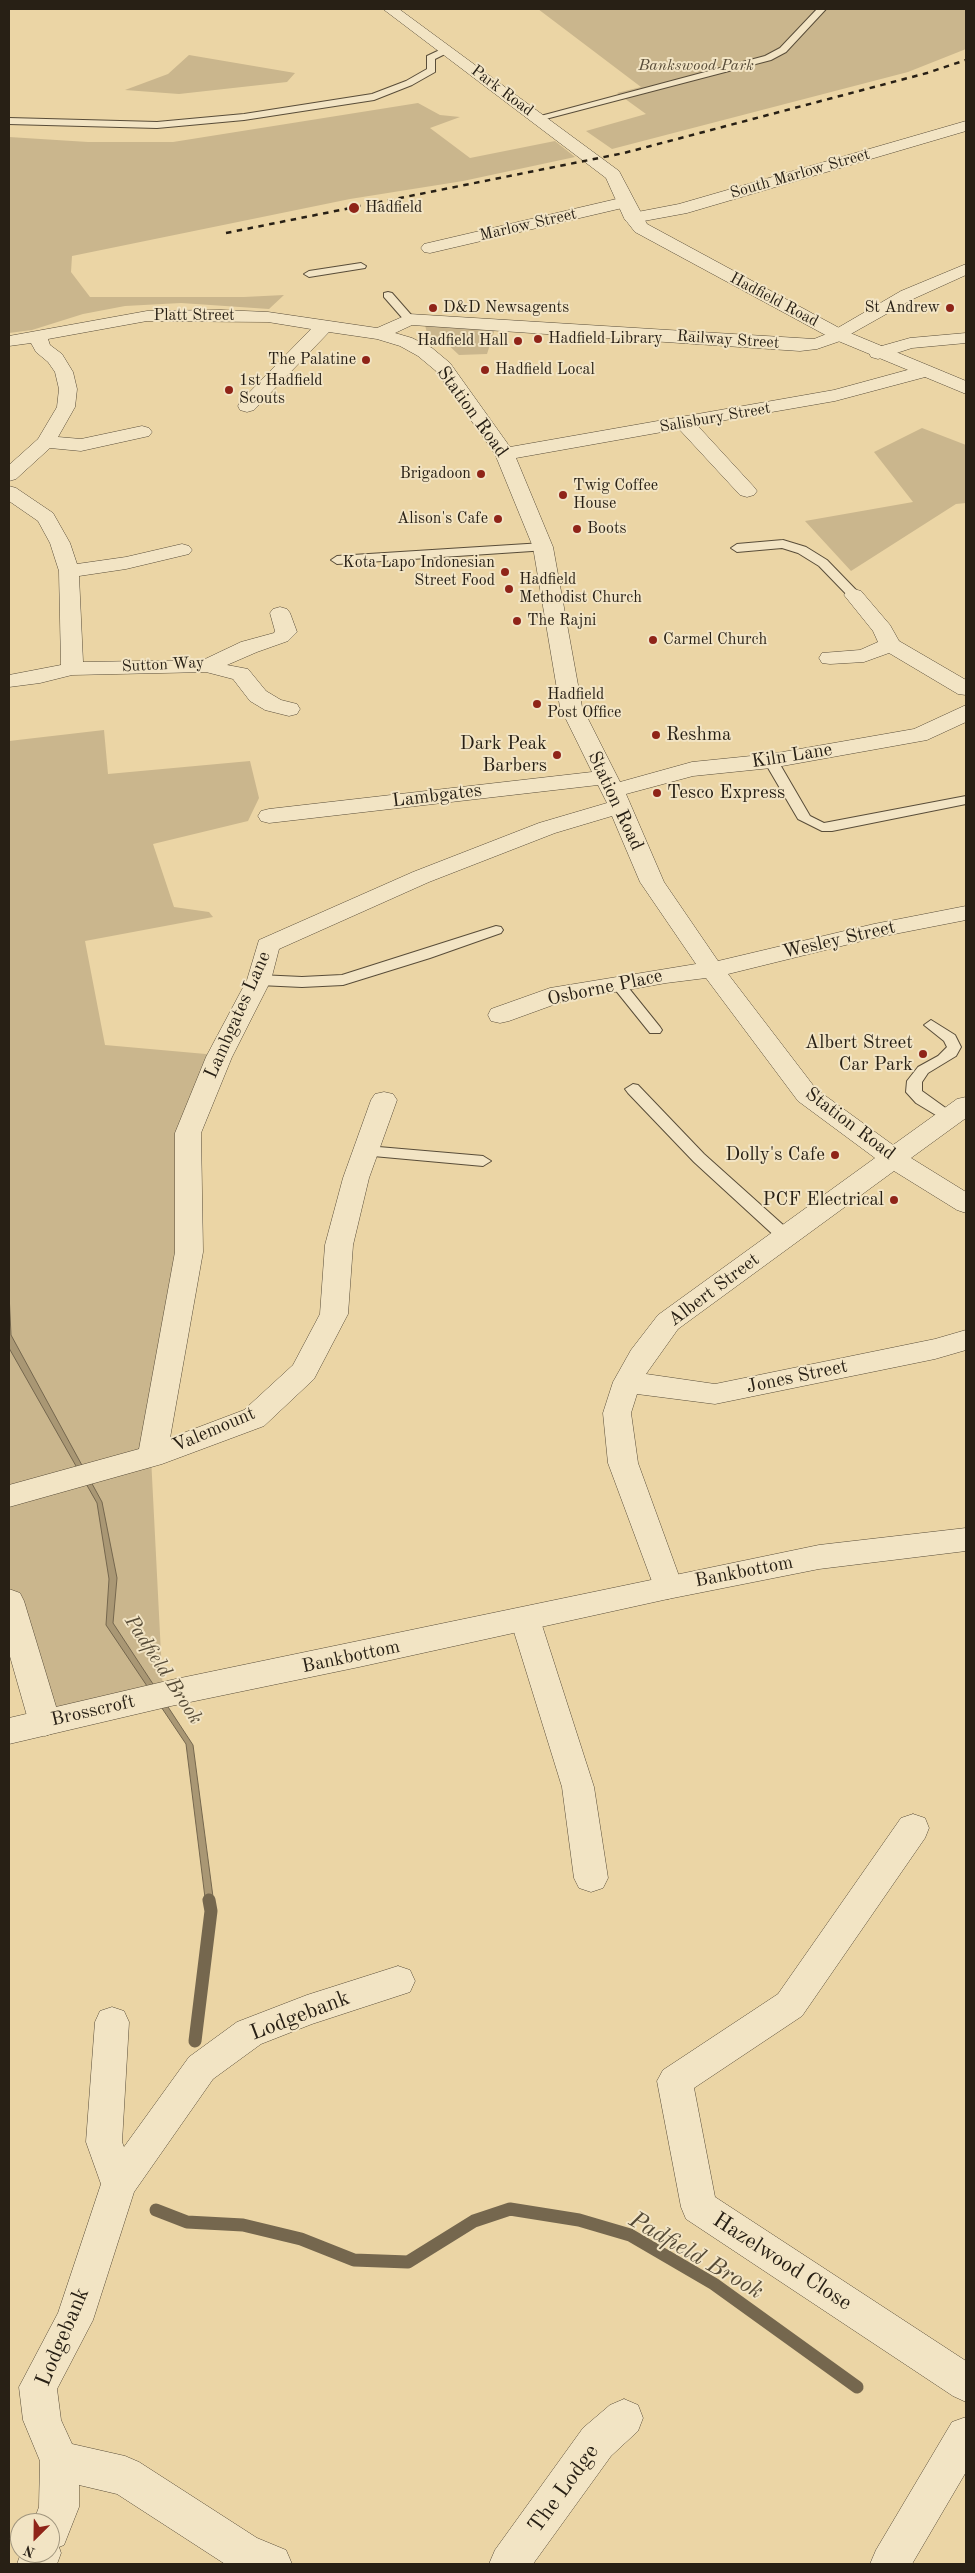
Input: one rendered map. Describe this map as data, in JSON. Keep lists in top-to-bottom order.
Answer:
{
  "streets": {
    "street": [
      "Park Road",
      "South Marlow Street",
      "Marlow Street",
      "Hadfield Road",
      "Platt Street",
      "Railway Street",
      "Station Road",
      "Salisbury Street",
      "Sutton Way",
      "Kiln Lane",
      "Lambgates",
      "Wesley Street",
      "Osborne Place",
      "Lambgates Lane",
      "Albert Street",
      "Jones Street",
      "Valemount",
      "Bankbottom",
      "Brosscroft",
      "Lodgebank",
      "Hazelwood Close",
      "The Lodge"
    ]
  },
  "crossings": [
    ["Park Road", "Hadfield Road"],
    ["South Marlow Street", "Hadfield Road"],
    ["Marlow Street", "Hadfield Road"],
    ["Hadfield Road", "Railway Street"],
    ["Hadfield Road", "Salisbury Street"],
    ["Platt Street", "Station Road"],
    ["Station Road", "Salisbury Street"],
    ["Station Road", "Kiln Lane"],
    ["Station Road", "Lambgates"],
    ["Station Road", "Wesley Street"],
    ["Station Road", "Osborne Place"],
    ["Station Road", "Lambgates Lane"],
    ["Station Road", "Albert Street"],
    ["Kiln Lane", "Lambgates"],
    ["Kiln Lane", "Lambgates Lane"],
    ["Lambgates", "Lambgates Lane"],
    ["Wesley Street", "Osborne Place"],
    ["Lambgates Lane", "Valemount"],
    ["Albert Street", "Jones Street"],
    ["Albert Street", "Bankbottom"],
    ["Bankbottom", "Brosscroft"]
  ],
  "water": ["Padfield Brook"],
  "parks": ["Bankswood Park"],
  "places": [
    "Hadfield",
    "D&D Newsagents",
    "St Andrew",
    "Hadfield Library",
    "Hadfield Hall",
    "The Palatine",
    "Hadfield Local",
    "1st Hadfield Scouts",
    "Brigadoon",
    "Twig Coffee House",
    "Alison's Cafe",
    "Boots",
    "Kota Lapo Indonesian Street Food",
    "Hadfield Methodist Church",
    "The Rajni",
    "Carmel Church",
    "Hadfield Post Office",
    "Reshma",
    "Dark Peak Barbers",
    "Tesco Express",
    "Albert Street Car Park",
    "Dolly's Cafe",
    "PCF Electrical"
  ],
  "north": "bottom left"
}
